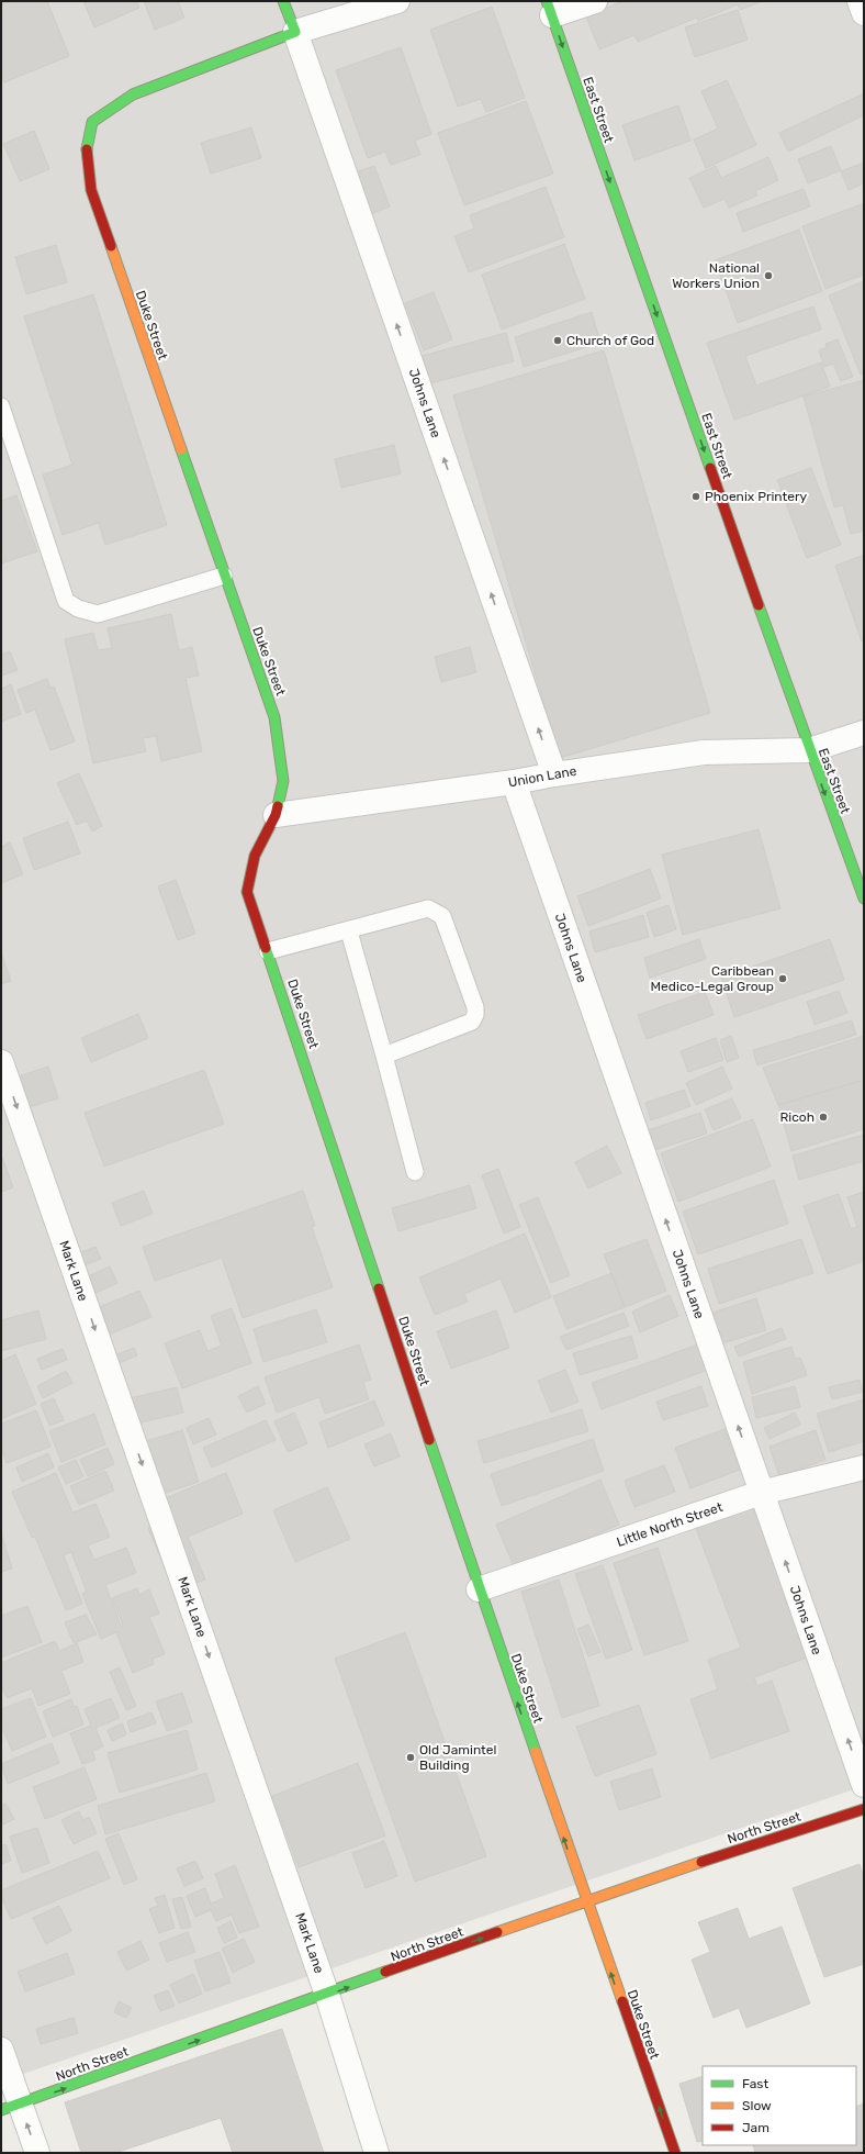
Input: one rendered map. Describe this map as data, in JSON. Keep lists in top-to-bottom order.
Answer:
{
  "streets": {
    "main road": ["East Street", "Duke Street", "North Street"],
    "street": [
      "Johns Lane",
      "Union Lane",
      "Mark Lane",
      "Little North Street"
    ]
  },
  "crossings": [
    ["East Street", "Union Lane"],
    ["Duke Street", "Johns Lane"],
    ["Duke Street", "Union Lane"],
    ["Duke Street", "Little North Street"],
    ["Duke Street", "North Street"],
    ["Johns Lane", "Union Lane"],
    ["Johns Lane", "Little North Street"],
    ["Mark Lane", "North Street"]
  ],
  "one_way": [
    "East Street",
    "Johns Lane",
    "Mark Lane",
    "North Street"
  ],
  "places": [
    "National Workers Union",
    "Church of God",
    "Phoenix Printery",
    "Caribbean Medico-Legal Group",
    "Ricoh",
    "Old Jamintel Building"
  ],
  "legend": ["Fast", "Slow", "Jam"]
}
